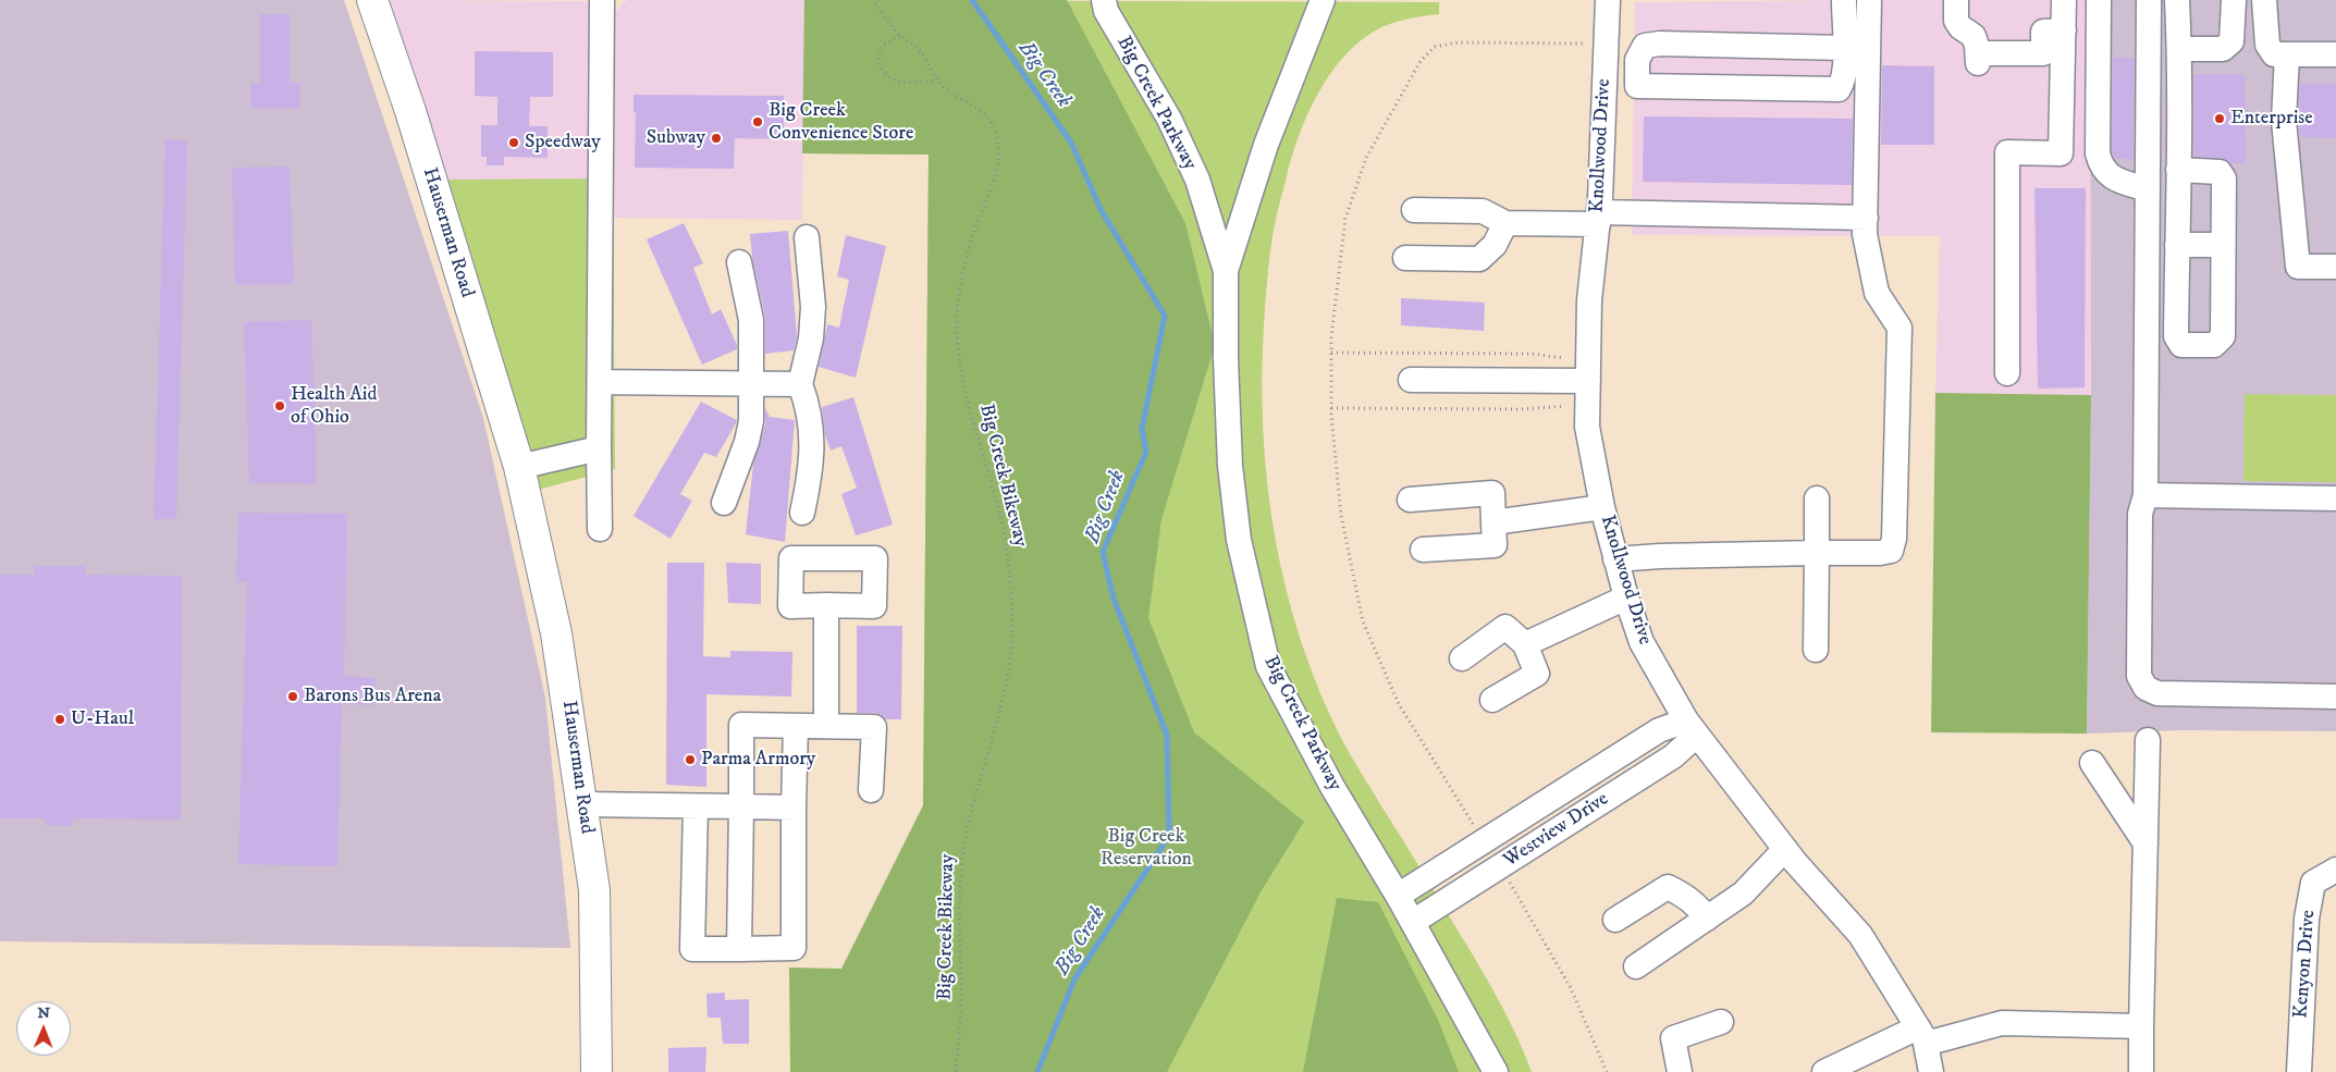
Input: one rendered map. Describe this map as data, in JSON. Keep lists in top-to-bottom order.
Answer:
{
  "streets": {
    "main road": ["Hauserman Road"],
    "street": [
      "Big Creek Parkway",
      "Knollwood Drive",
      "Westview Drive",
      "Kenyon Drive"
    ],
    "path": ["Big Creek Bikeway"]
  },
  "crossings": [
    ["Big Creek Parkway", "Westview Drive"],
    ["Knollwood Drive", "Westview Drive"]
  ],
  "water": ["Big Creek"],
  "parks": ["Big Creek Reservation"],
  "places": [
    "Enterprise",
    "Big Creek Convenience Store",
    "Subway",
    "Speedway",
    "Health Aid of Ohio",
    "Barons Bus Arena",
    "U-Haul",
    "Parma Armory"
  ],
  "north": "top"
}
